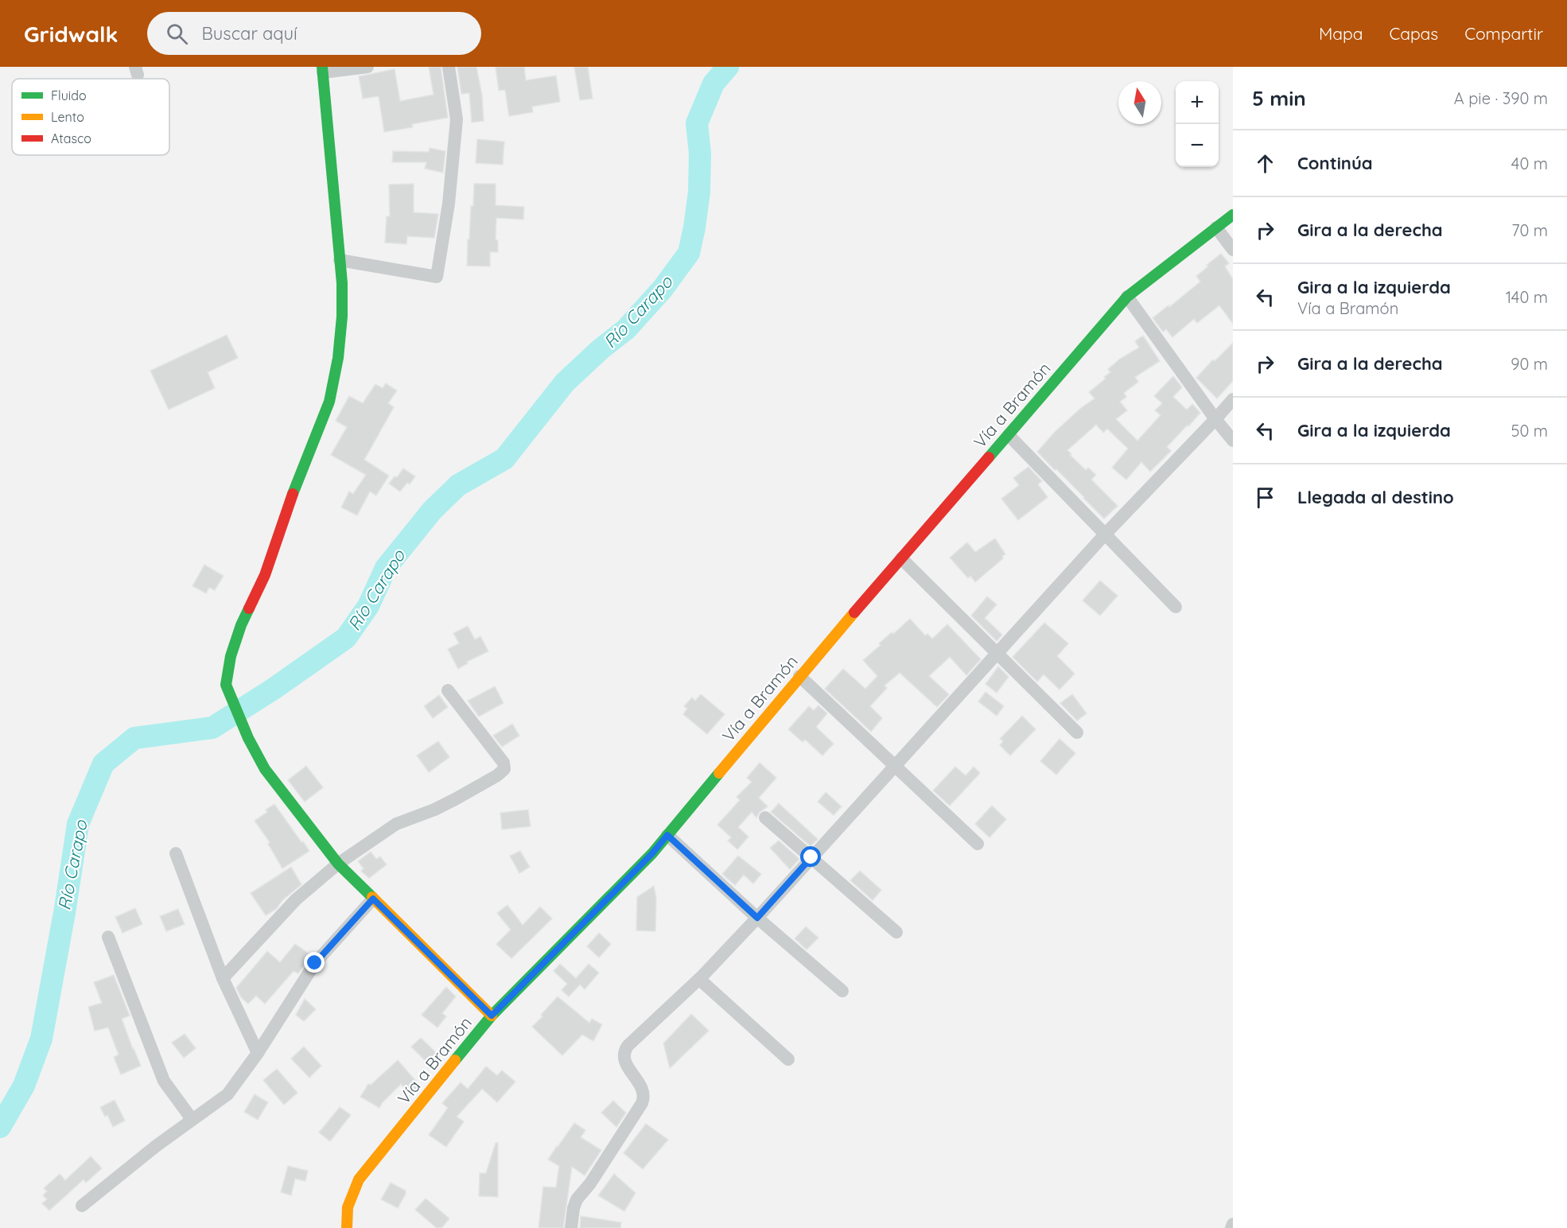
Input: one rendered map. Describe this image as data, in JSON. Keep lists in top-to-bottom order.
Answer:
{
  "streets": {
    "street": ["Vía a Bramón"]
  },
  "water": ["Río Carapo"],
  "legend": ["Fluido", "Lento", "Atasco"],
  "north": "top",
  "page": {
    "header": "Gridwalk",
    "search": "Buscar aquí",
    "nav": ["Mapa", "Capas", "Compartir"],
    "heading": ["5 min", "A pie · 390 m"],
    "map_buttons": ["+", "−"],
    "list": [
      ["Continúa", "40 m"],
      ["Gira a la derecha", "70 m"],
      ["Gira a la izquierda", "Vía a Bramón", "140 m"],
      ["Gira a la derecha", "90 m"],
      ["Gira a la izquierda", "50 m"],
      "Llegada al destino"
    ]
  }
}
